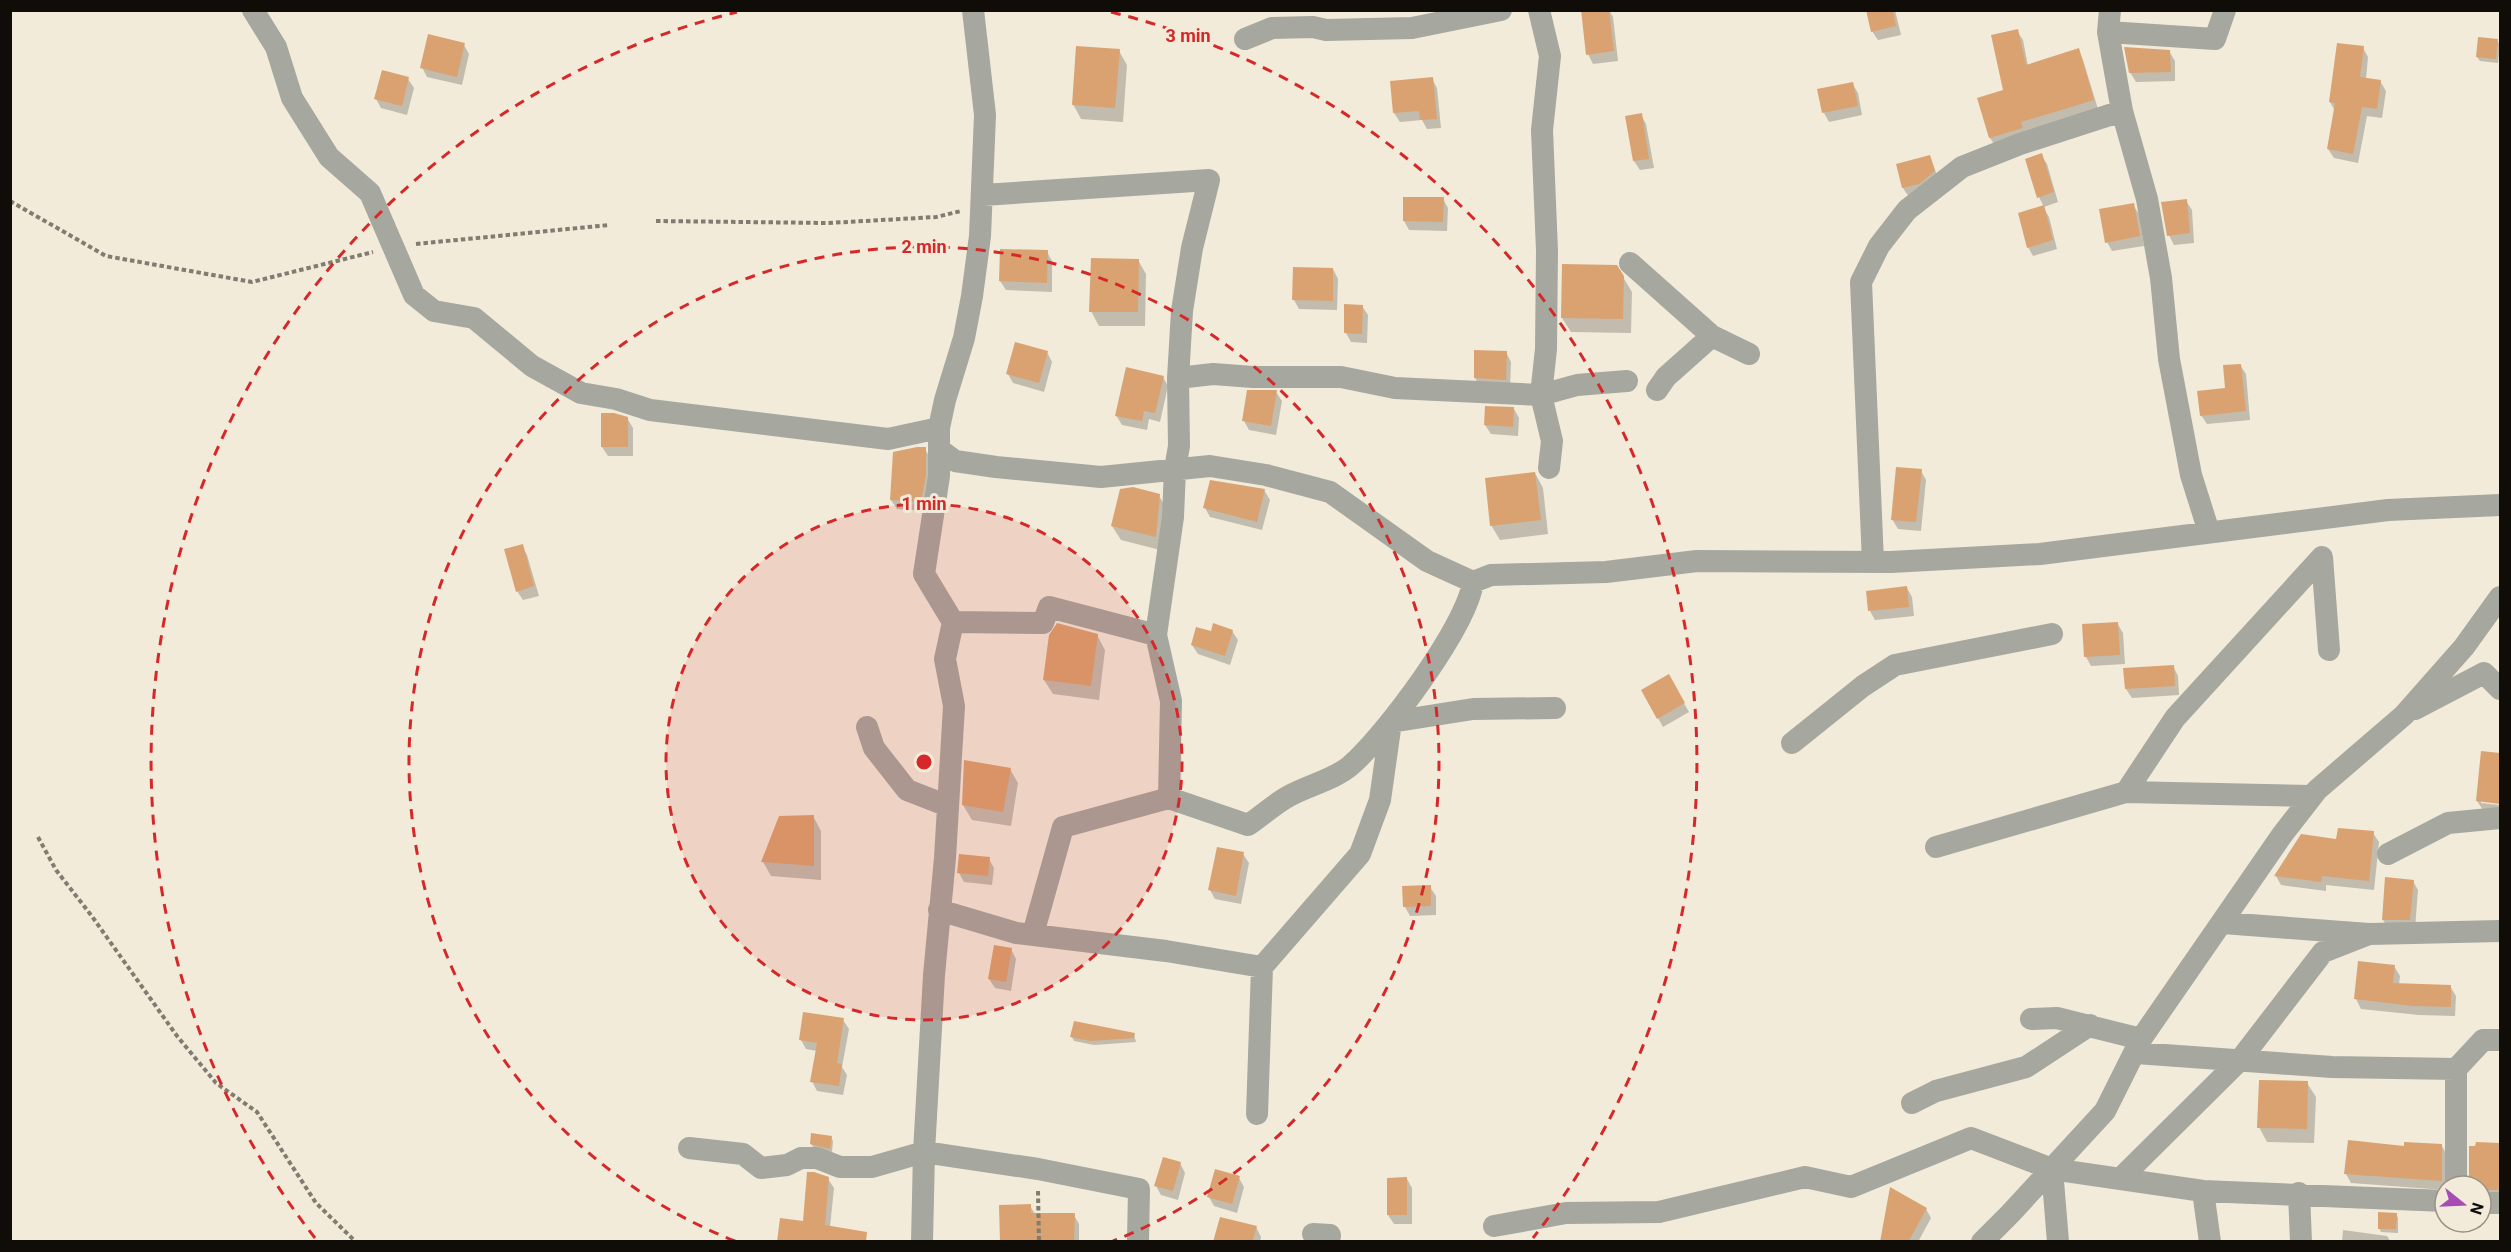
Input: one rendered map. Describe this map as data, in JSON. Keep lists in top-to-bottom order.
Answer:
{
  "north": "right",
  "rings": ["3 min", "2 min", "1 min"]
}
